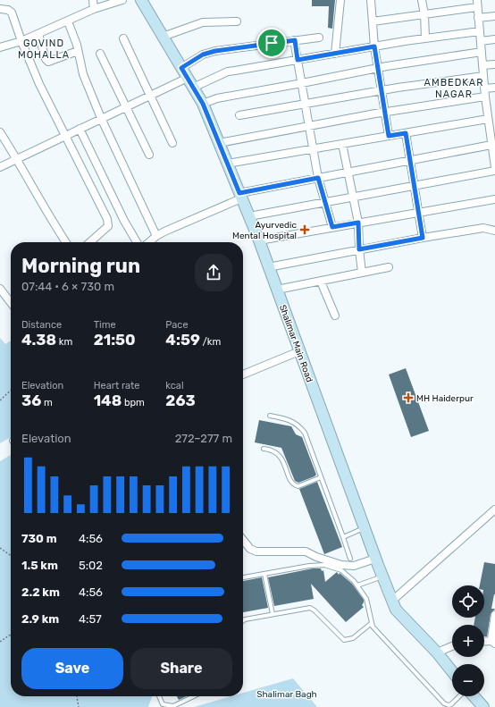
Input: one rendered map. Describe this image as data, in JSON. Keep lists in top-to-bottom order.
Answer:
{
  "streets": {
    "street": ["Shalimar Main Road"]
  },
  "districts": ["GOVIND MOHALLA", "AMBEDKAR NAGAR"],
  "parks": ["Shalimar Bagh"],
  "places": {
    "health": ["Ayurvedic Mental Hospital", "MH Haiderpur"]
  },
  "page": {
    "heading": ["Morning run", "07:44 · 6 × 730 m"],
    "stats": [
      ["Distance", "4.38 km"],
      ["Time", "21:50"],
      ["Pace", "4:59 /km"],
      ["Elevation", "36 m"],
      ["Heart rate", "148 bpm"],
      ["kcal", "263"]
    ],
    "chart": ["Elevation", "272–277 m"],
    "list": [
      {
        "name": "730 m",
        "note": "4:56"
      },
      {
        "name": "1.5 km",
        "note": "5:02"
      },
      {
        "name": "2.2 km",
        "note": "4:56"
      },
      {
        "name": "2.9 km",
        "note": "4:57"
      }
    ],
    "map_buttons": ["+", "−"],
    "buttons": ["Save", "Share"]
  }
}
